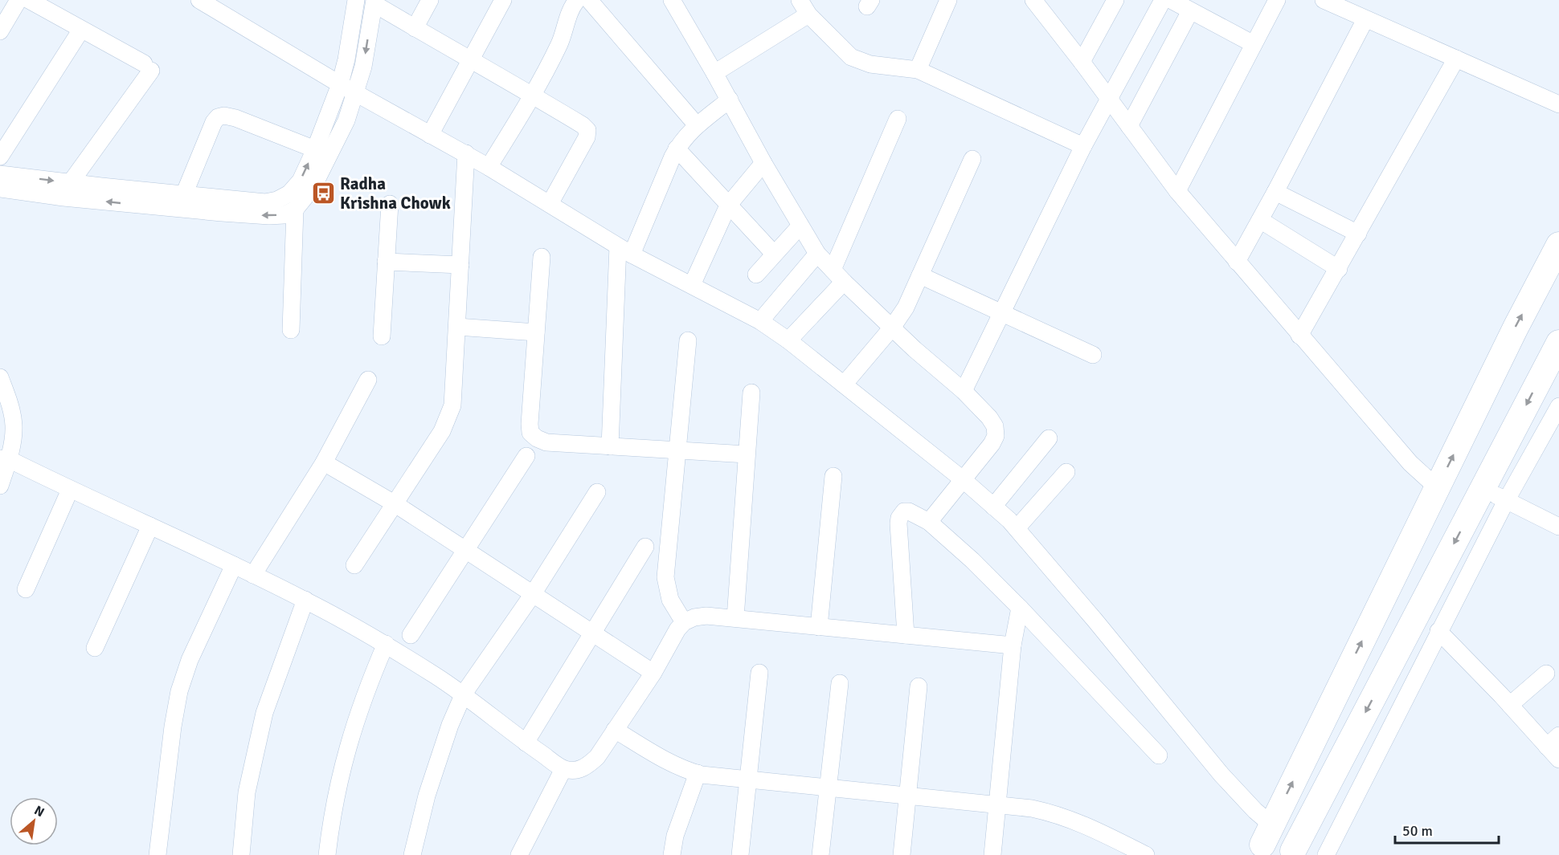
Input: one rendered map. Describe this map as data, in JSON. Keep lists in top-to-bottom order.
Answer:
{
  "places": {
    "bus stop": ["Radha Krishna Chowk"]
  },
  "scale_bar": "50 m",
  "north": "top right"
}
